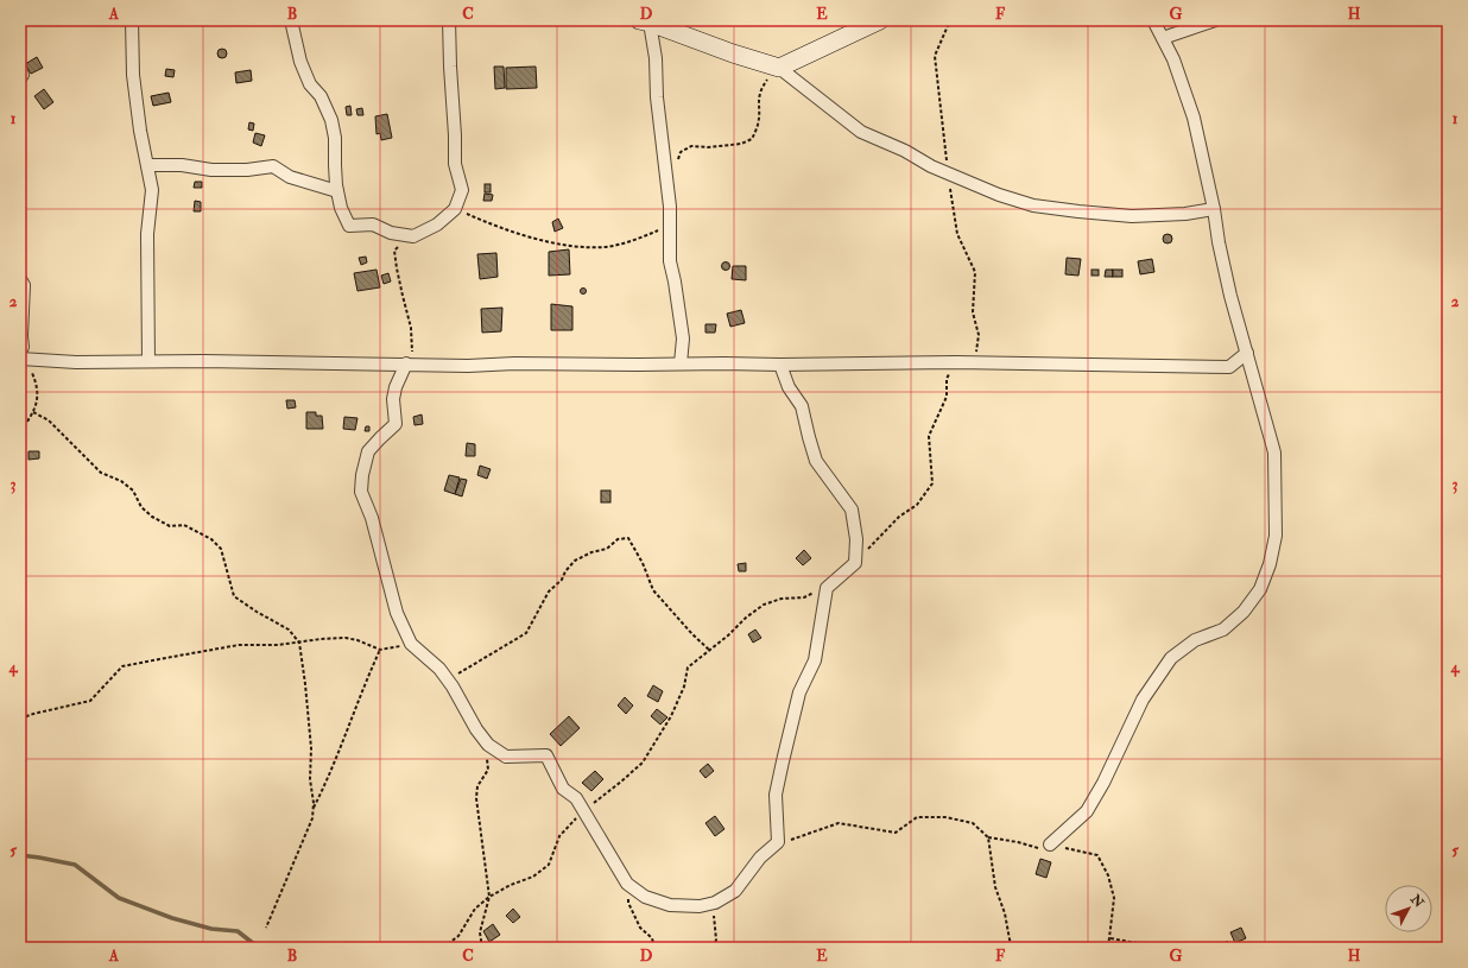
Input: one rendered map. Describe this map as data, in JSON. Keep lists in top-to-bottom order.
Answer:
{
  "north": "top right",
  "grid": {
    "columns": [
      "A",
      "B",
      "C",
      "D",
      "E",
      "F",
      "G",
      "H"
    ],
    "rows": [
      "1",
      "2",
      "3",
      "4",
      "5"
    ]
  }
}
